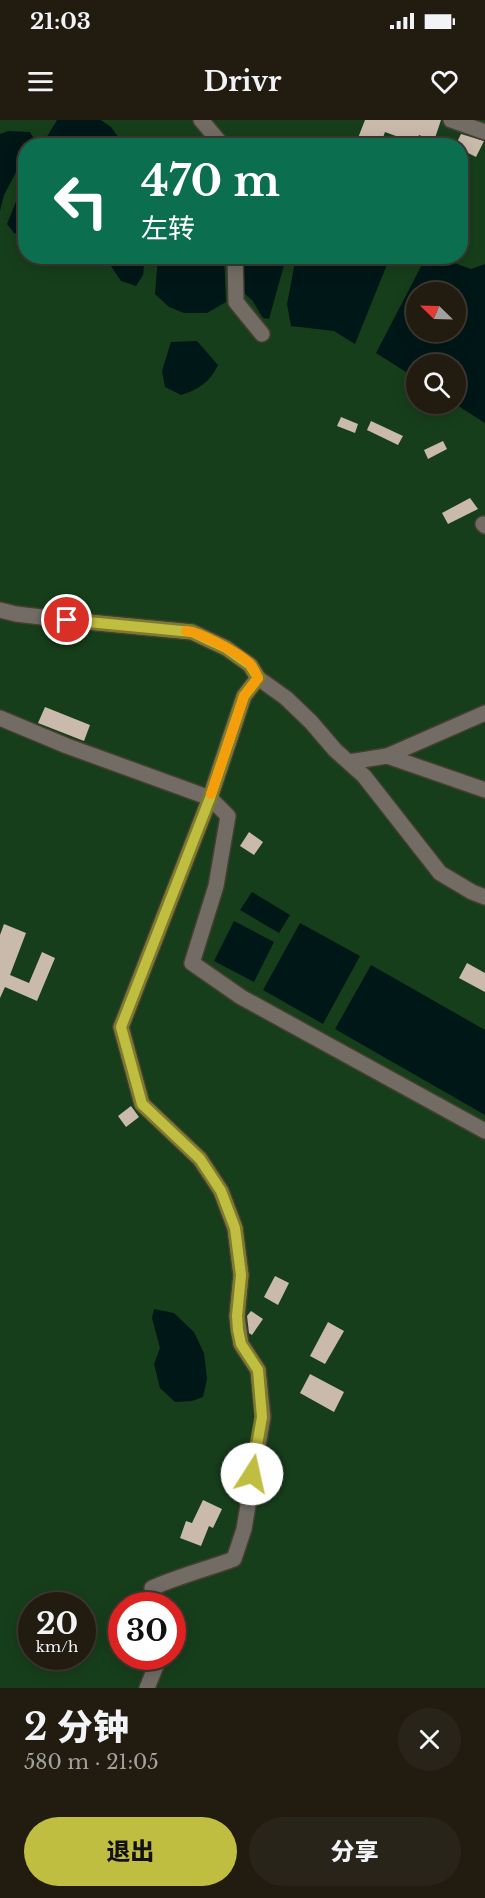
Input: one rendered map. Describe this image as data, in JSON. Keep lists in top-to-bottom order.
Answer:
{
  "north": "top left",
  "page": {
    "status": "21:03",
    "header": "Drivr",
    "turn": ["470 m", "左转"],
    "speed": "20 km/h",
    "limit": "30",
    "heading": ["2 分钟", "580 m · 21:05"],
    "buttons": ["退出", "分享"]
  }
}
